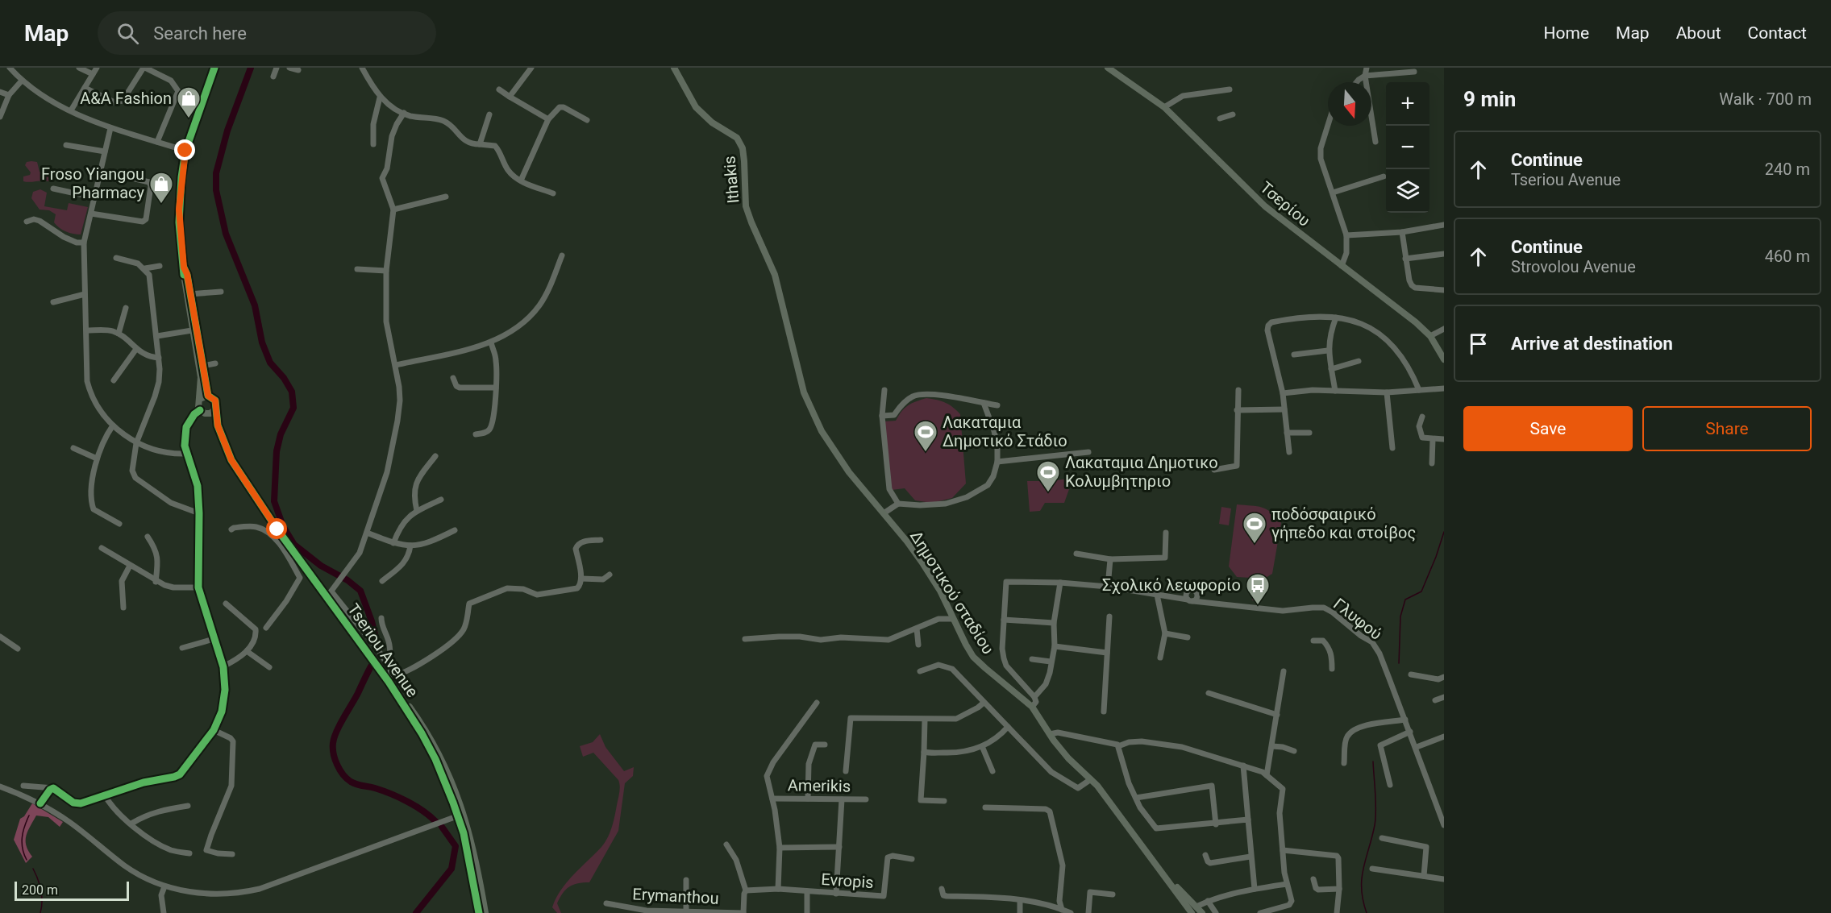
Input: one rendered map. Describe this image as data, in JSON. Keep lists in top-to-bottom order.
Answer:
{
  "streets": {
    "main road": [
      "Ithakis",
      "Τσερίου",
      "Δημοτικού σταδίου",
      "Tseriou Avenue"
    ],
    "street": [
      "Γλυφού",
      "Amerikis",
      "Evropis",
      "Erymanthou"
    ]
  },
  "crossings": [
    ["Ithakis", "Δημοτικού σταδίου"]
  ],
  "places": {
    "shop": ["A&A Fashion", "Froso Yiangou Pharmacy"],
    "sports": ["Λακαταμια Δημοτικό Στάδιο", "Λακαταμια Δημοτικο Κολυμβητηριο", "ποδόσφαιρικό γήπεδο και στοίβος"],
    "bus stop": ["Σχολικό λεωφορίο"]
  },
  "scale_bar": "200 m",
  "north": "bottom",
  "page": {
    "header": "Map",
    "search": "Search here",
    "nav": [
      "Home",
      "Map",
      "About",
      "Contact"
    ],
    "heading": ["9 min", "Walk · 700 m"],
    "map_buttons": ["+", "−"],
    "list": [
      ["Continue", "Tseriou Avenue", "240 m"],
      ["Continue", "Strovolou Avenue", "460 m"],
      "Arrive at destination"
    ],
    "buttons": ["Save", "Share"],
    "scale": "200 m"
  }
}
